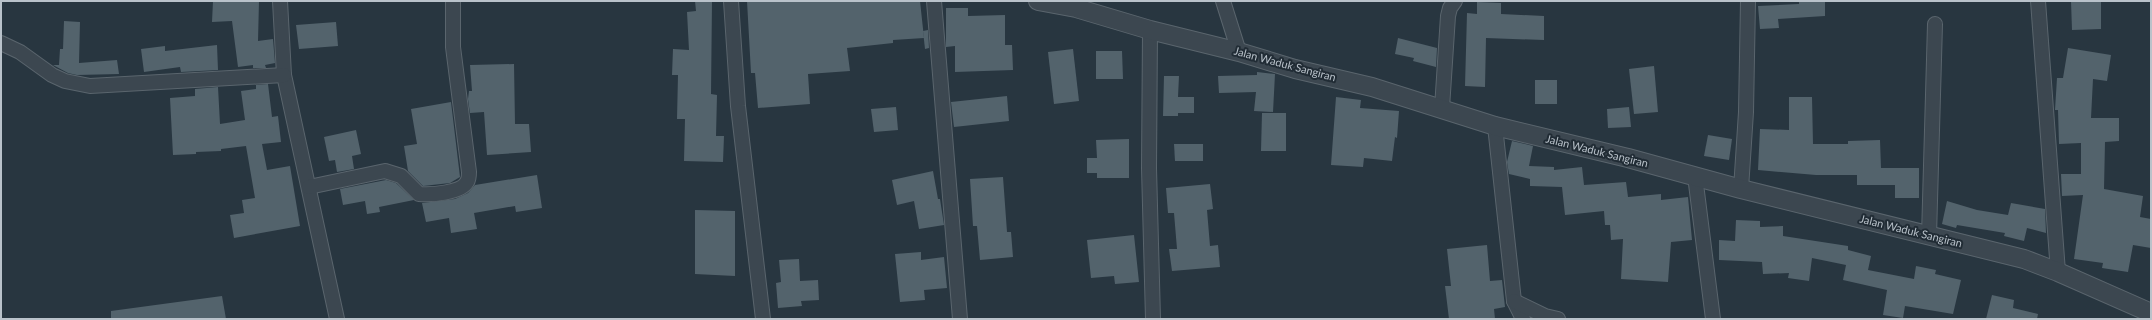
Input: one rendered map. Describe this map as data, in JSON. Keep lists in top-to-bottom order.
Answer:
{
  "streets": {
    "street": ["Jalan Waduk Sangiran"]
  }
}
